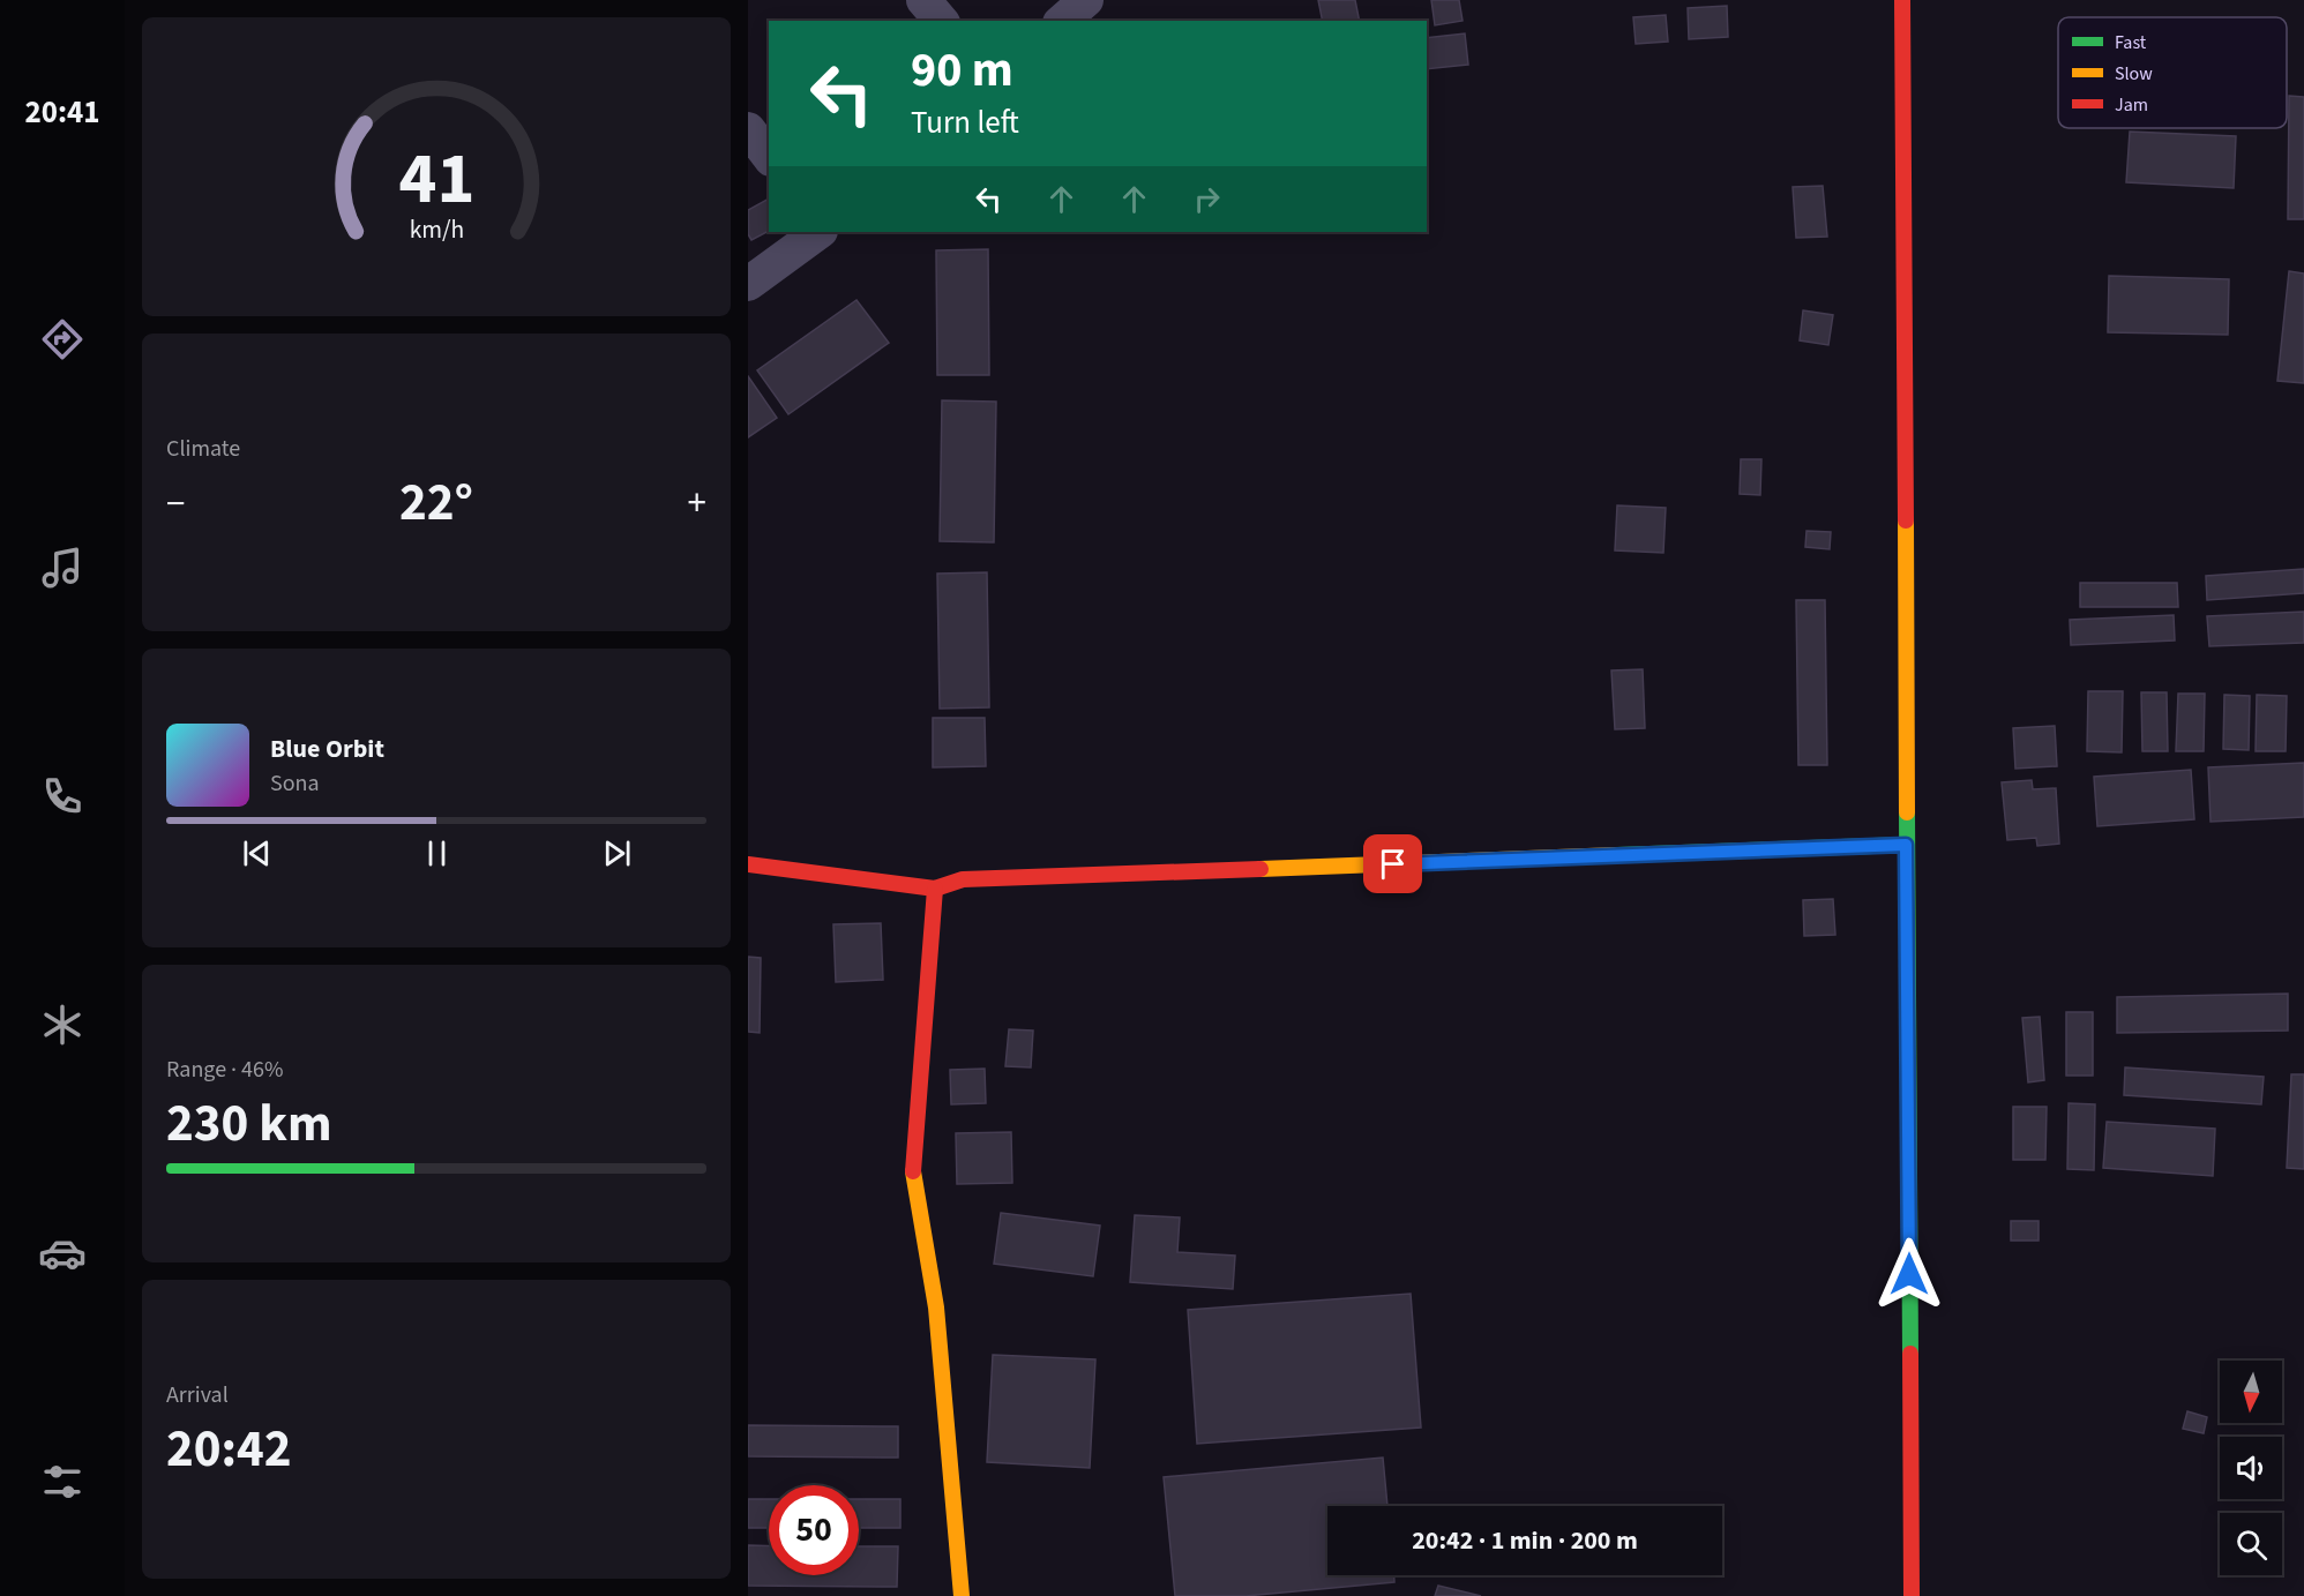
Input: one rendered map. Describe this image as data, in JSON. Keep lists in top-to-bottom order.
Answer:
{
  "legend": ["Fast", "Slow", "Jam"],
  "north": "bottom",
  "page": {
    "tabs": "20:41",
    "turn": ["90 m", "Turn left"],
    "tile": [
      "Climate",
      ["Range · 46%", "230 km"],
      ["Arrival", "20:42"]
    ],
    "heat": ["−", "22°", "+"],
    "song": ["Blue Orbit", "Sona"],
    "limit": "50",
    "trip": "20:42 · 1 min · 200 m",
    "gauge": ["41", "km/h"]
  }
}
